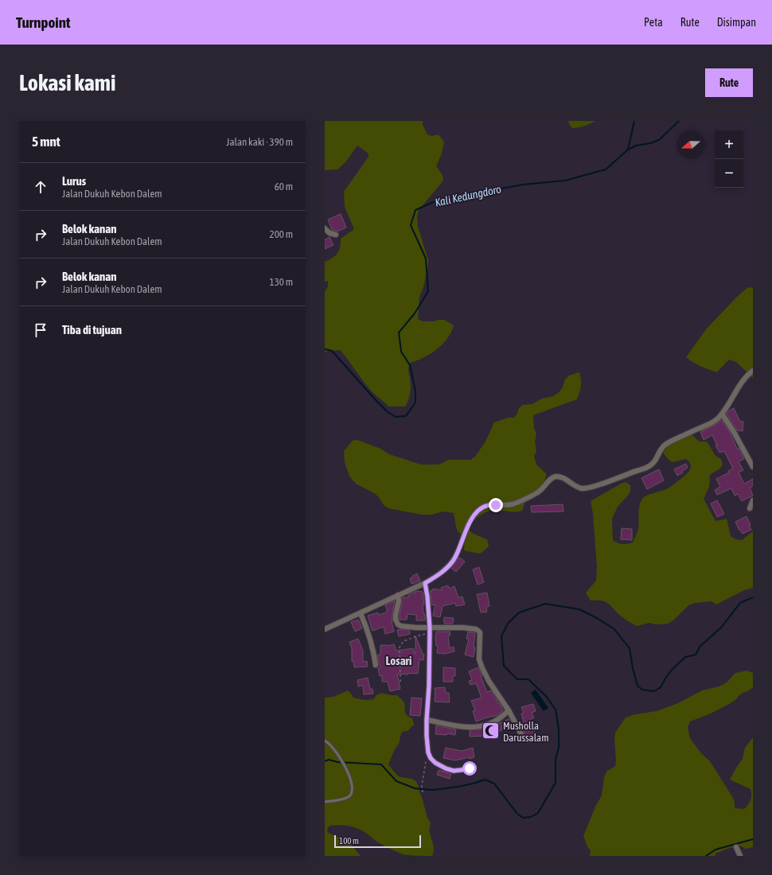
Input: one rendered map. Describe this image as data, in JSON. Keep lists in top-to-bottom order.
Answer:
{
  "districts": ["Losari"],
  "water": ["Kali Kedungdoro"],
  "places": {
    "mosque": ["Musholla Darussalam"]
  },
  "scale_bar": "100 m",
  "north": "left",
  "page": {
    "header": "Turnpoint",
    "nav": ["Peta", "Rute", "Disimpan"],
    "buttons": "Rute",
    "title": "Lokasi kami",
    "heading": ["5 mnt", "Jalan kaki · 390 m"],
    "map_buttons": ["+", "−"],
    "list": [
      ["Lurus", "Jalan Dukuh Kebon Dalem", "60 m"],
      ["Belok kanan", "Jalan Dukuh Kebon Dalem", "200 m"],
      ["Belok kanan", "Jalan Dukuh Kebon Dalem", "130 m"],
      "Tiba di tujuan"
    ],
    "scale": "100 m"
  }
}
